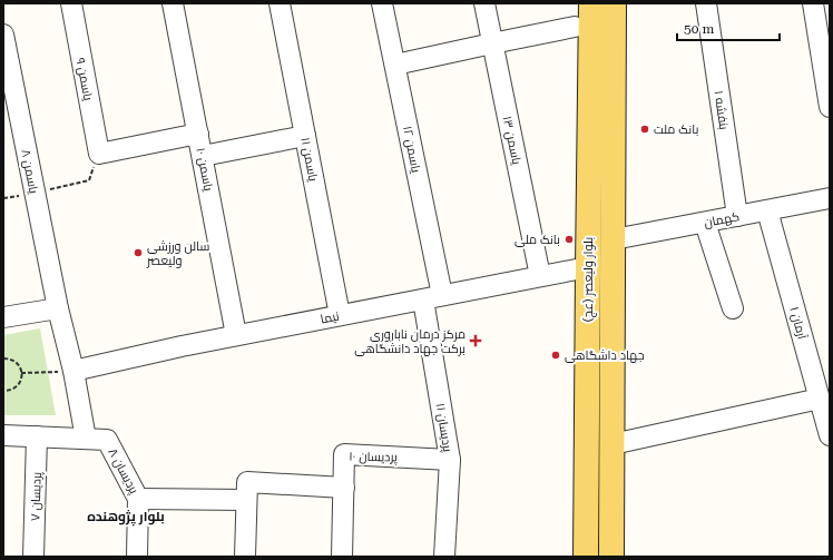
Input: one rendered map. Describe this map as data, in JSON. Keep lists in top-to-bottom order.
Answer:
{
  "streets": {
    "main road": ["بلوار ولیعصر (عج)"],
    "street": [
      "یاسمن ۹",
      "بنفشه ۱",
      "یاسمن ۱۳",
      "یاسمن ۱۲",
      "یاسمن ۱۱",
      "یاسمن ۱۰",
      "یاسمن ۸",
      "کهمان",
      "نیما",
      "آرمان ۱",
      "پردیسان ۱۱",
      "پردیسان ۱۰",
      "پردیسان ۸",
      "پردیسان ۷"
    ]
  },
  "crossings": [
    ["بنفشه ۱", "کهمان"],
    ["یاسمن ۱۳", "نیما"],
    ["یاسمن ۱۲", "نیما"],
    ["یاسمن ۱۲", "پردیسان ۱۱"],
    ["یاسمن ۱۱", "نیما"],
    ["یاسمن ۱۰", "نیما"],
    ["کهمان", "بلوار ولیعصر (عج)"],
    ["کهمان", "آرمان ۱"],
    ["بلوار ولیعصر (عج)", "نیما"],
    ["نیما", "پردیسان ۱۱"],
    ["پردیسان ۱۱", "پردیسان ۱۰"]
  ],
  "districts": ["بلوار پژوهنده"],
  "places": {
    "other": [
      "بانک ملت",
      "بانک ملی",
      "سالن ورزشی ولیعصر",
      "جهاد داشگاهی"
    ],
    "health": ["مرکز درمان ناباروری برکت جهاد دانشگاهی"]
  },
  "scale_bar": "50 m"
}
